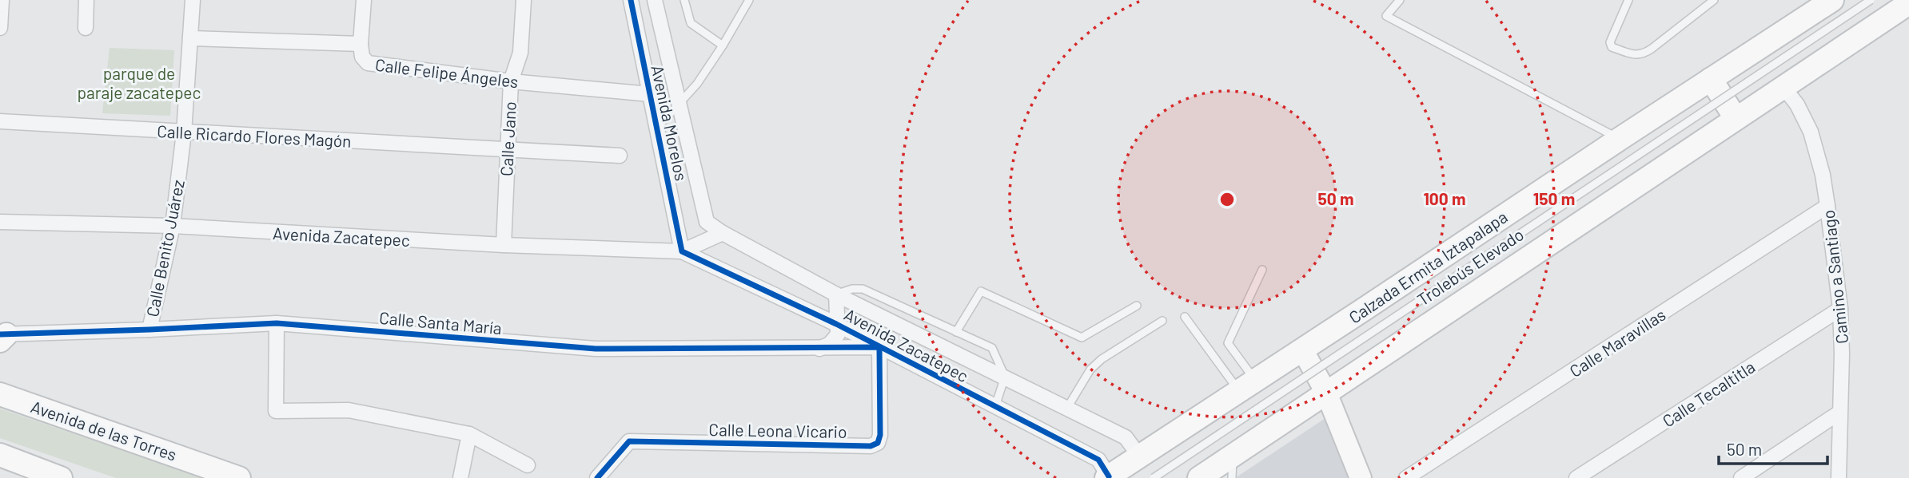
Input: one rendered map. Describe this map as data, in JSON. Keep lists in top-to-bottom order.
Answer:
{
  "streets": {
    "main road": ["Calzada Ermita Iztapalapa", "Avenida de las Torres"],
    "street": [
      "Calle Felipe Ángeles",
      "Avenida Morelos",
      "Calle Ricardo Flores Magón",
      "Calle Jano",
      "Avenida Zacatepec",
      "Calle Benito Juárez",
      "Camino a Santiago",
      "Calle Santa María",
      "Calle Maravillas",
      "Calle Tecaltitla",
      "Calle Leona Vicario"
    ],
    "lane": ["Trolebús Elevado"]
  },
  "crossings": [
    ["Calle Felipe Ángeles", "Avenida Morelos"],
    ["Calle Felipe Ángeles", "Calle Jano"],
    ["Calle Felipe Ángeles", "Calle Benito Juárez"],
    ["Avenida Morelos", "Avenida Zacatepec"],
    ["Calle Ricardo Flores Magón", "Calle Jano"],
    ["Calle Ricardo Flores Magón", "Calle Benito Juárez"],
    ["Calle Jano", "Avenida Zacatepec"],
    ["Avenida Zacatepec", "Calle Benito Juárez"],
    ["Avenida Zacatepec", "Calzada Ermita Iztapalapa"],
    ["Avenida Zacatepec", "Calle Santa María"],
    ["Avenida Zacatepec", "Calle Leona Vicario"],
    ["Calle Benito Juárez", "Calle Santa María"],
    ["Camino a Santiago", "Calle Maravillas"],
    ["Camino a Santiago", "Calle Tecaltitla"],
    ["Calle Santa María", "Calle Leona Vicario"]
  ],
  "parks": ["parque de paraje zacatepec"],
  "scale_bar": "50 m",
  "rings": ["50 m", "100 m", "150 m"]
}
